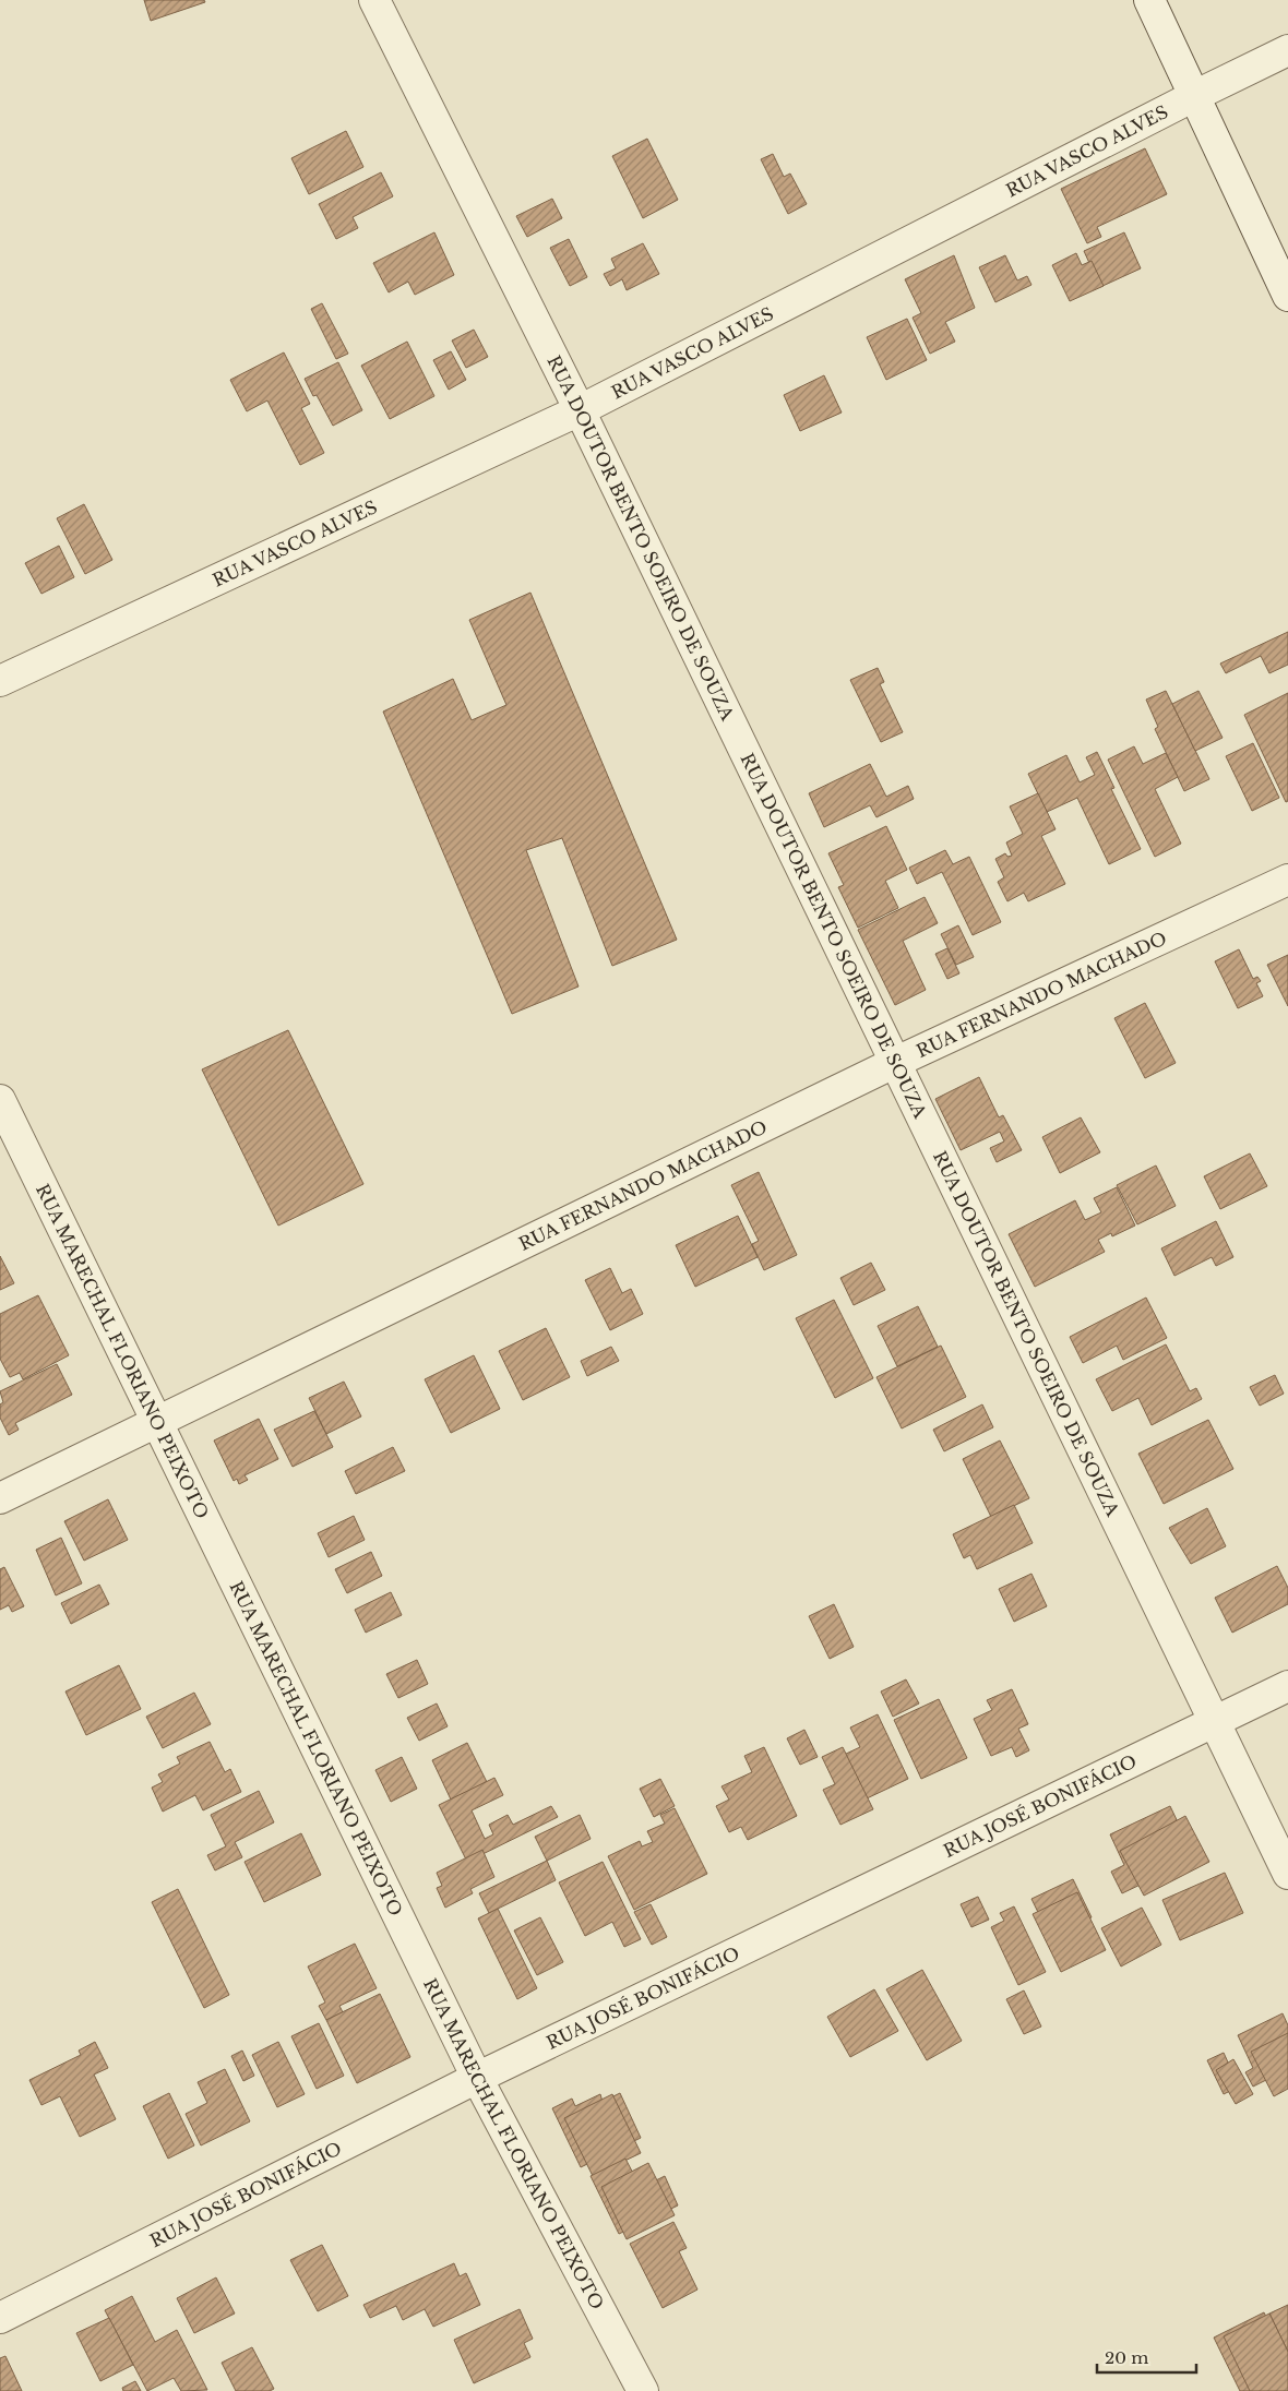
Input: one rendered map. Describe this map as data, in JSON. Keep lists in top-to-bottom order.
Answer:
{
  "streets": {
    "street": [
      "RUA VASCO ALVES",
      "RUA DOUTOR BENTO SOEIRO DE SOUZA",
      "RUA FERNANDO MACHADO",
      "RUA MARECHAL FLORIANO PEIXOTO",
      "RUA JOSÉ BONIFÁCIO"
    ]
  },
  "crossings": [
    ["RUA VASCO ALVES", "RUA DOUTOR BENTO SOEIRO DE SOUZA"],
    ["RUA DOUTOR BENTO SOEIRO DE SOUZA", "RUA FERNANDO MACHADO"],
    ["RUA DOUTOR BENTO SOEIRO DE SOUZA", "RUA JOSÉ BONIFÁCIO"],
    ["RUA FERNANDO MACHADO", "RUA MARECHAL FLORIANO PEIXOTO"],
    ["RUA MARECHAL FLORIANO PEIXOTO", "RUA JOSÉ BONIFÁCIO"]
  ],
  "scale_bar": "20 m"
}
